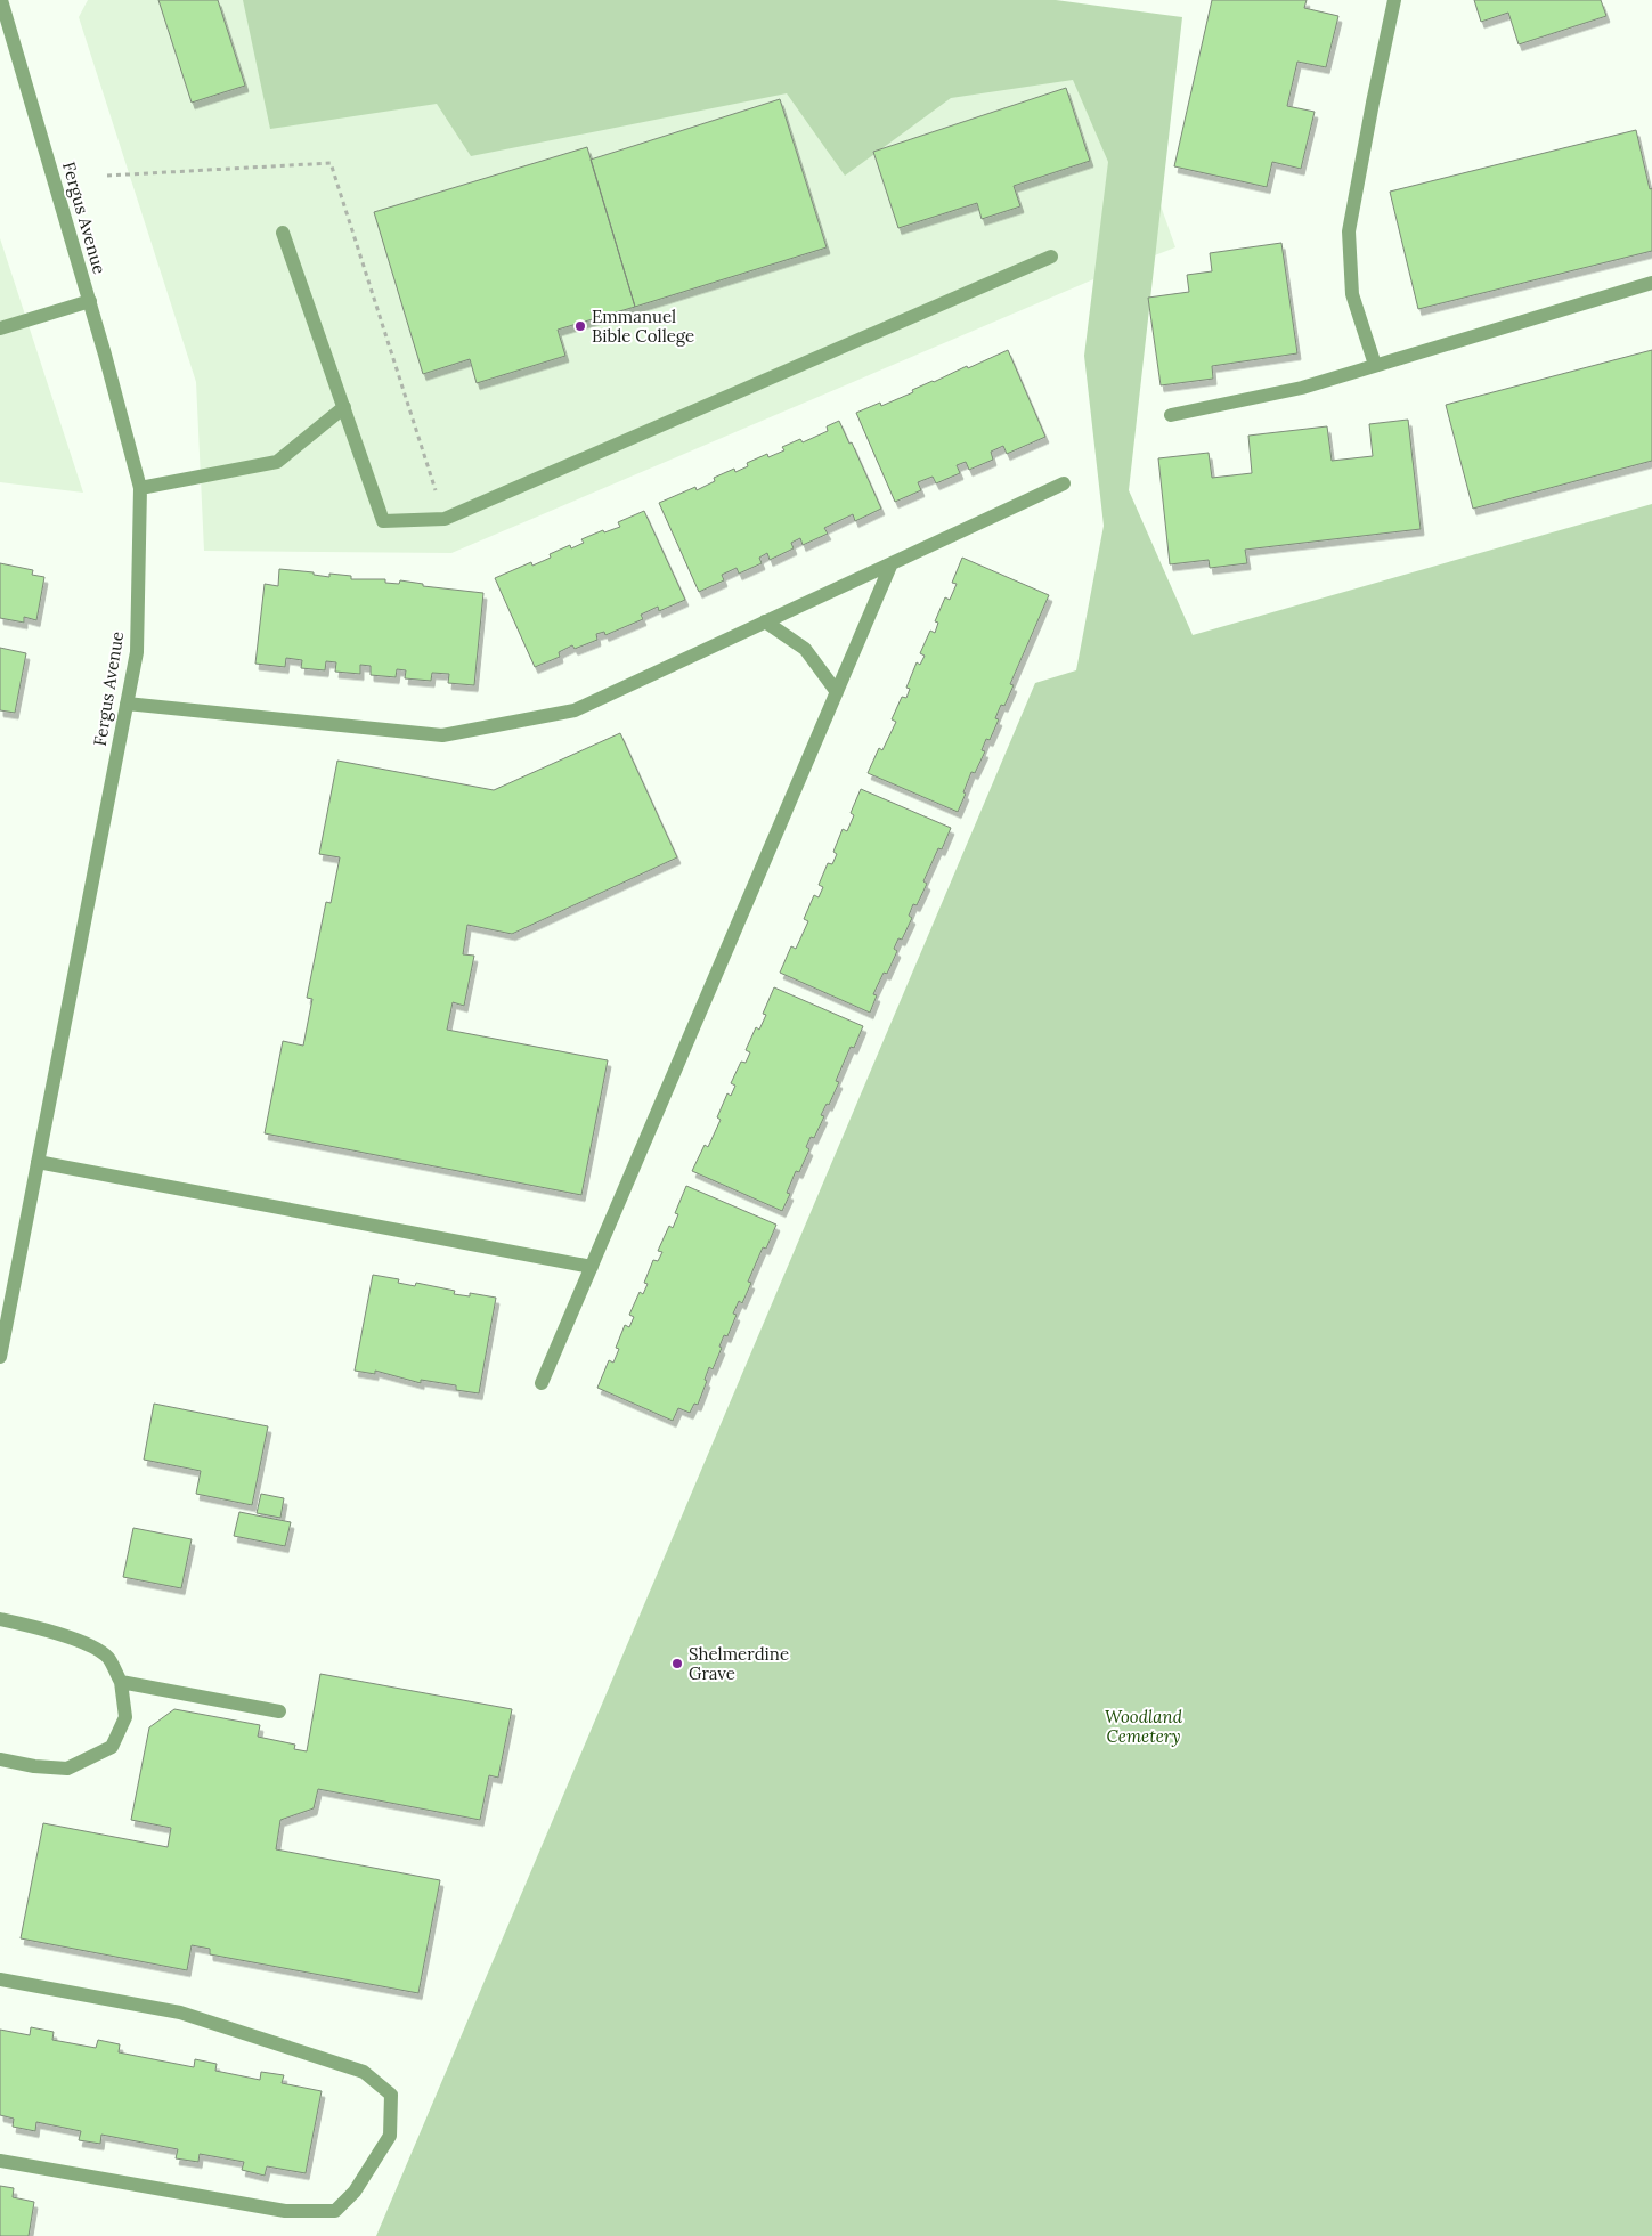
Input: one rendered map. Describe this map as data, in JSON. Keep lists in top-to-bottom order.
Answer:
{
  "streets": {
    "street": ["Fergus Avenue"]
  },
  "parks": ["Woodland Cemetery"],
  "places": ["Emmanuel Bible College", "Shelmerdine Grave"]
}
